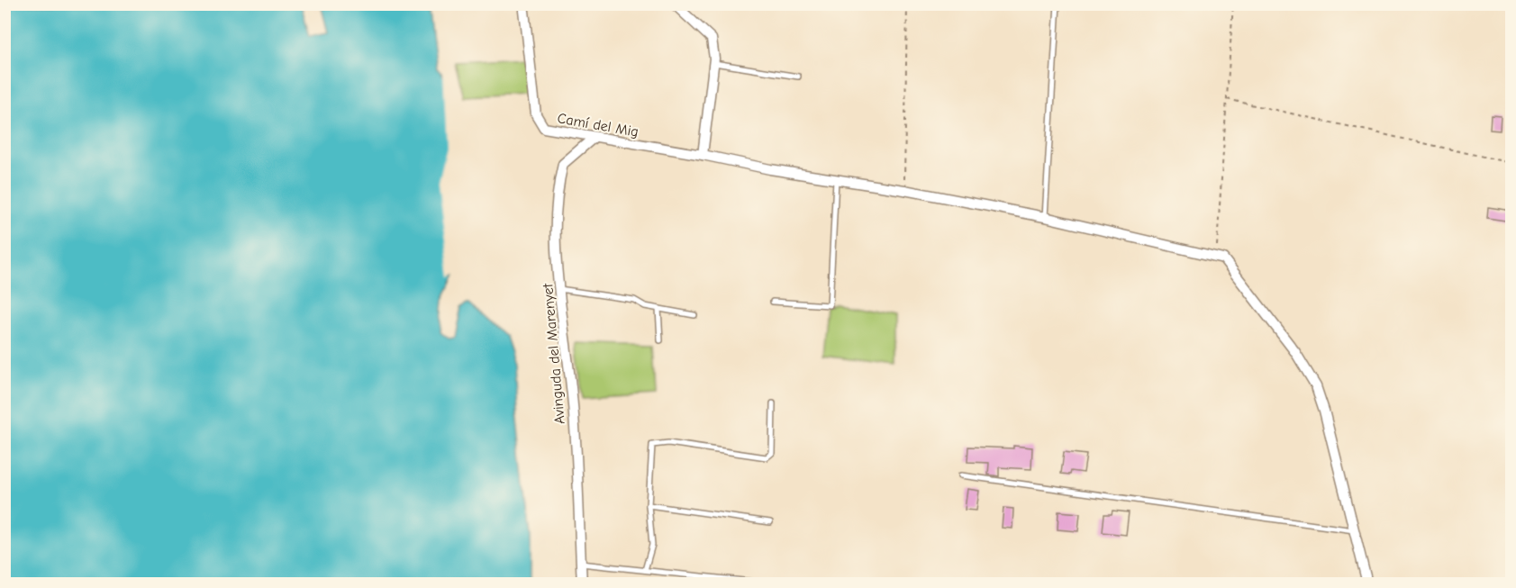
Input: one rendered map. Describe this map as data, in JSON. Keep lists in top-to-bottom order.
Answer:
{
  "streets": {
    "street": ["Camí del Mig", "Avinguda del Marenyet"]
  },
  "crossings": [
    ["Camí del Mig", "Avinguda del Marenyet"]
  ]
}
